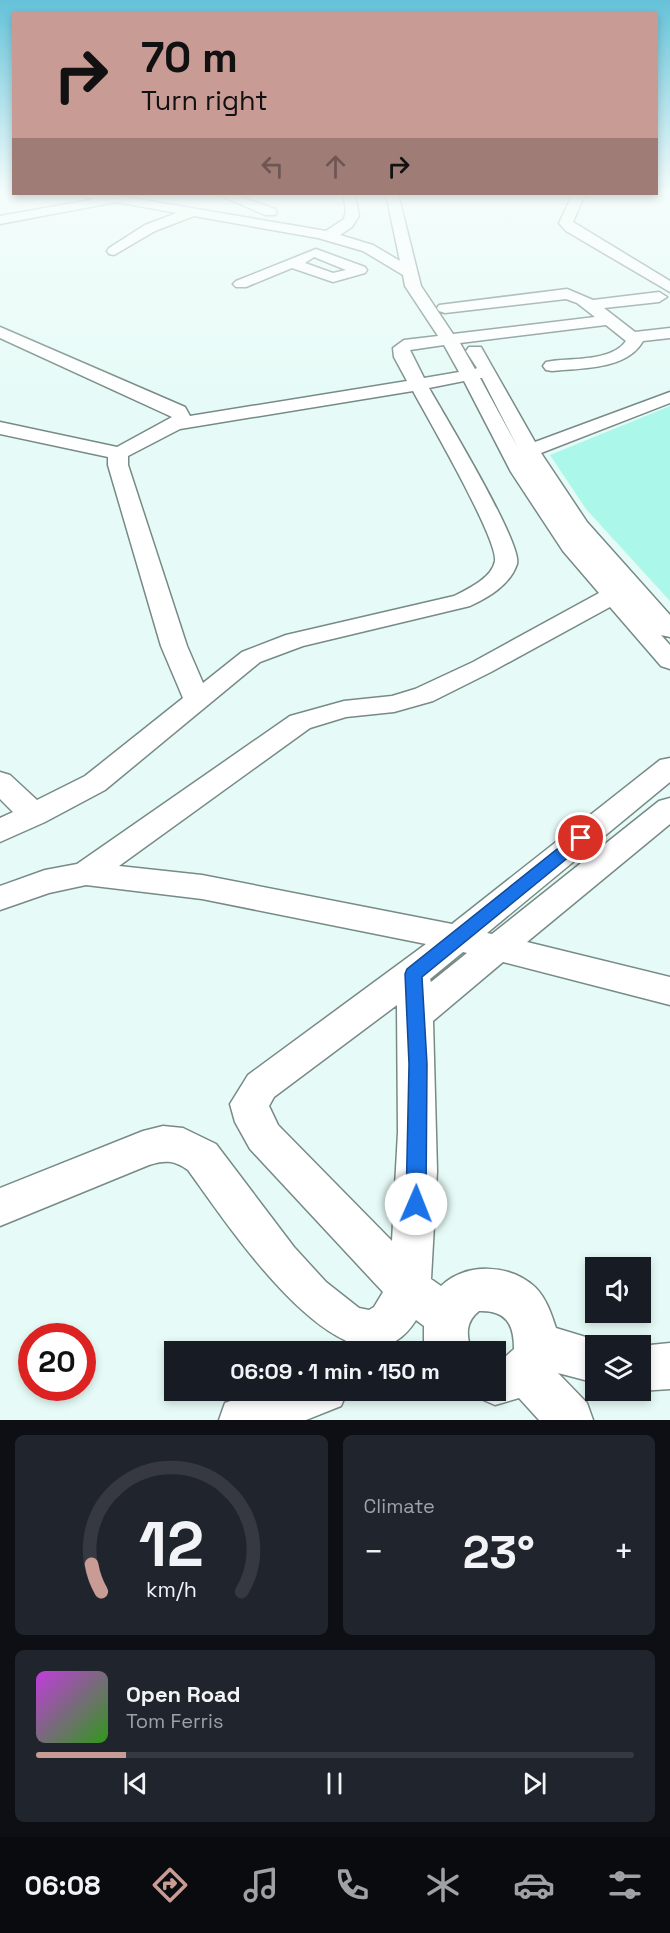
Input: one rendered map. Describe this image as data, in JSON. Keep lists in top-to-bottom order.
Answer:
{
  "page": {
    "turn": ["70 m", "Turn right"],
    "limit": "20",
    "trip": "06:09 · 1 min · 150 m",
    "tile": "Climate",
    "heat": ["−", "23°", "+"],
    "song": ["Open Road", "Tom Ferris"],
    "tabs": "06:08",
    "gauge": ["12", "km/h"]
  }
}
